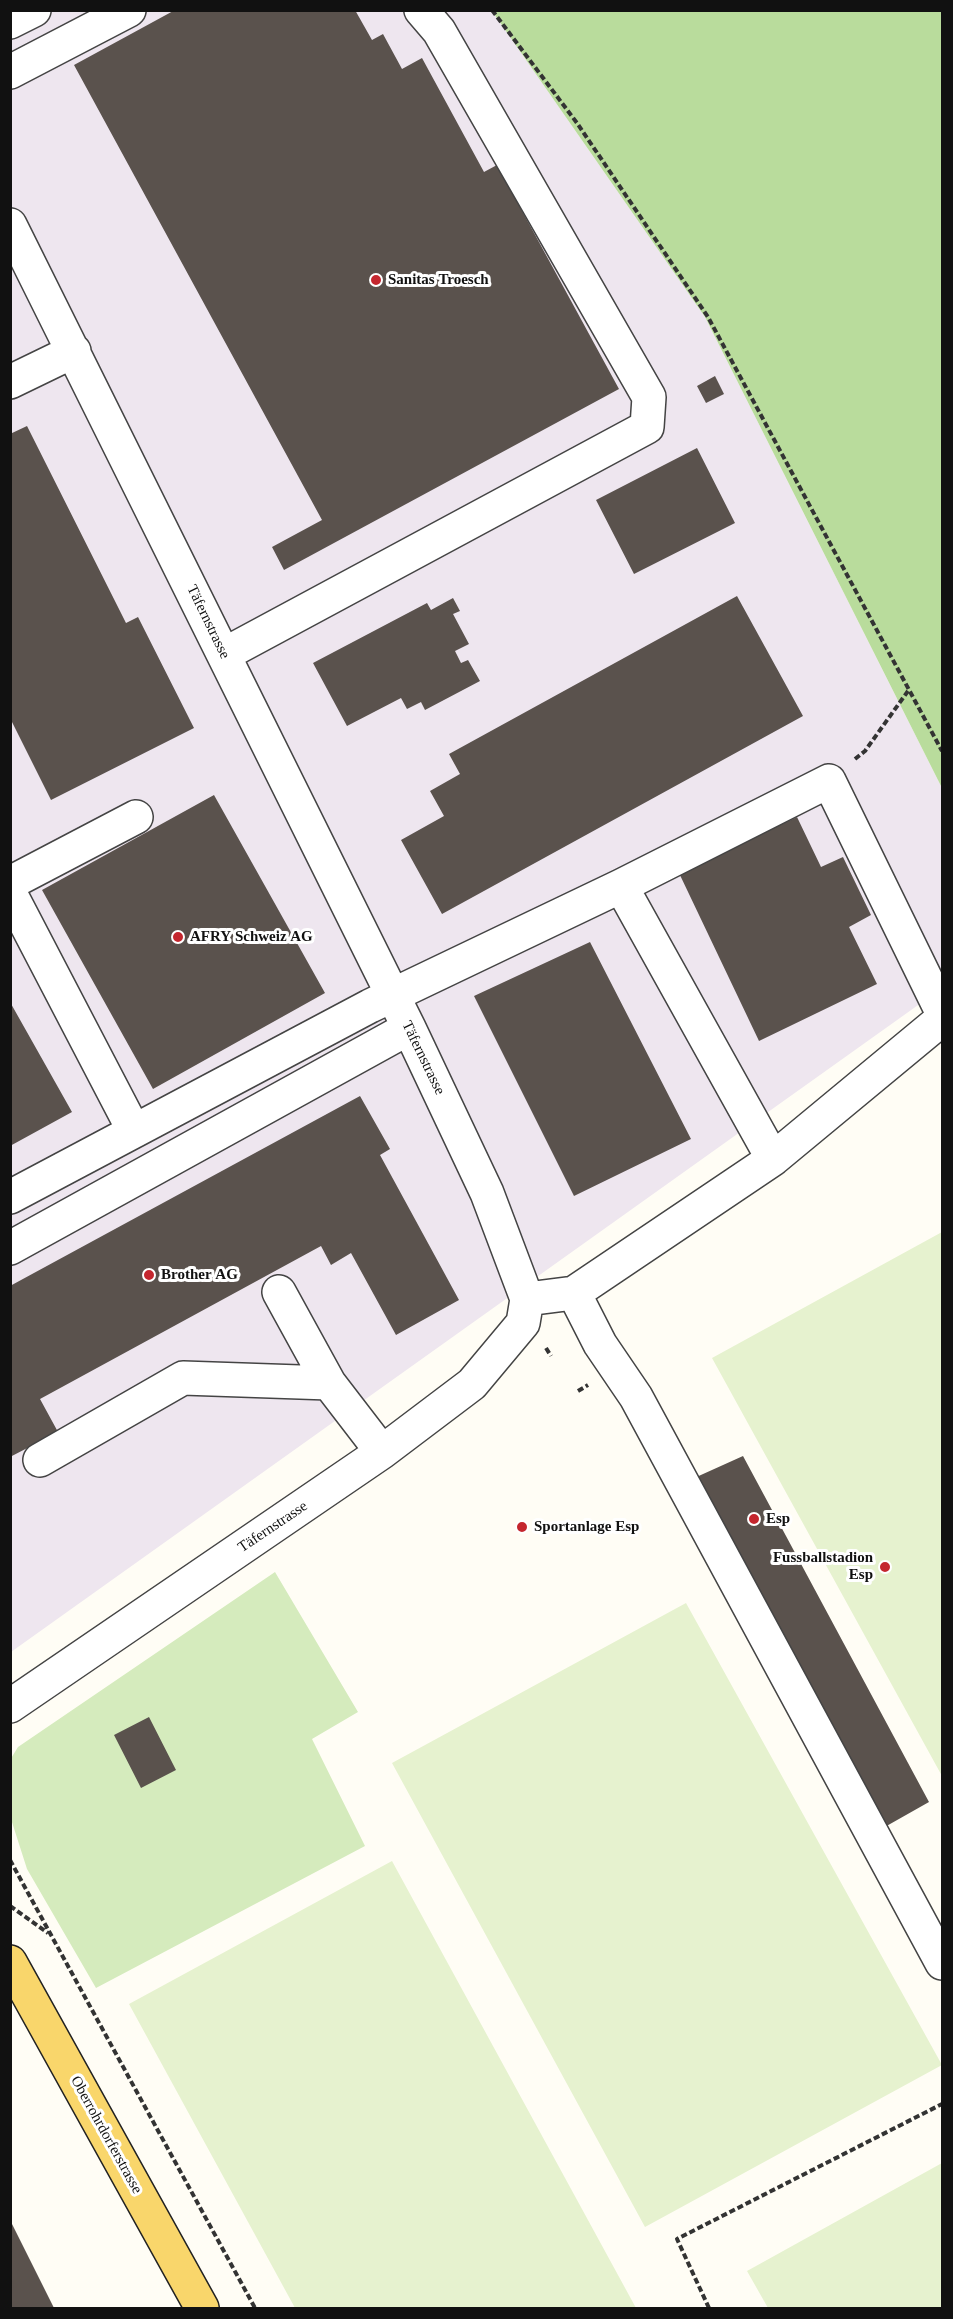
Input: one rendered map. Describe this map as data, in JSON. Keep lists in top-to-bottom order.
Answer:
{
  "streets": {
    "main road": ["Oberrohrdorferstrasse"],
    "street": ["Täfernstrasse"]
  },
  "places": [
    "Sanitas Troesch",
    "AFRY Schweiz AG",
    "Brother AG",
    "Esp",
    "Sportanlage Esp",
    "Fussballstadion Esp"
  ]
}
